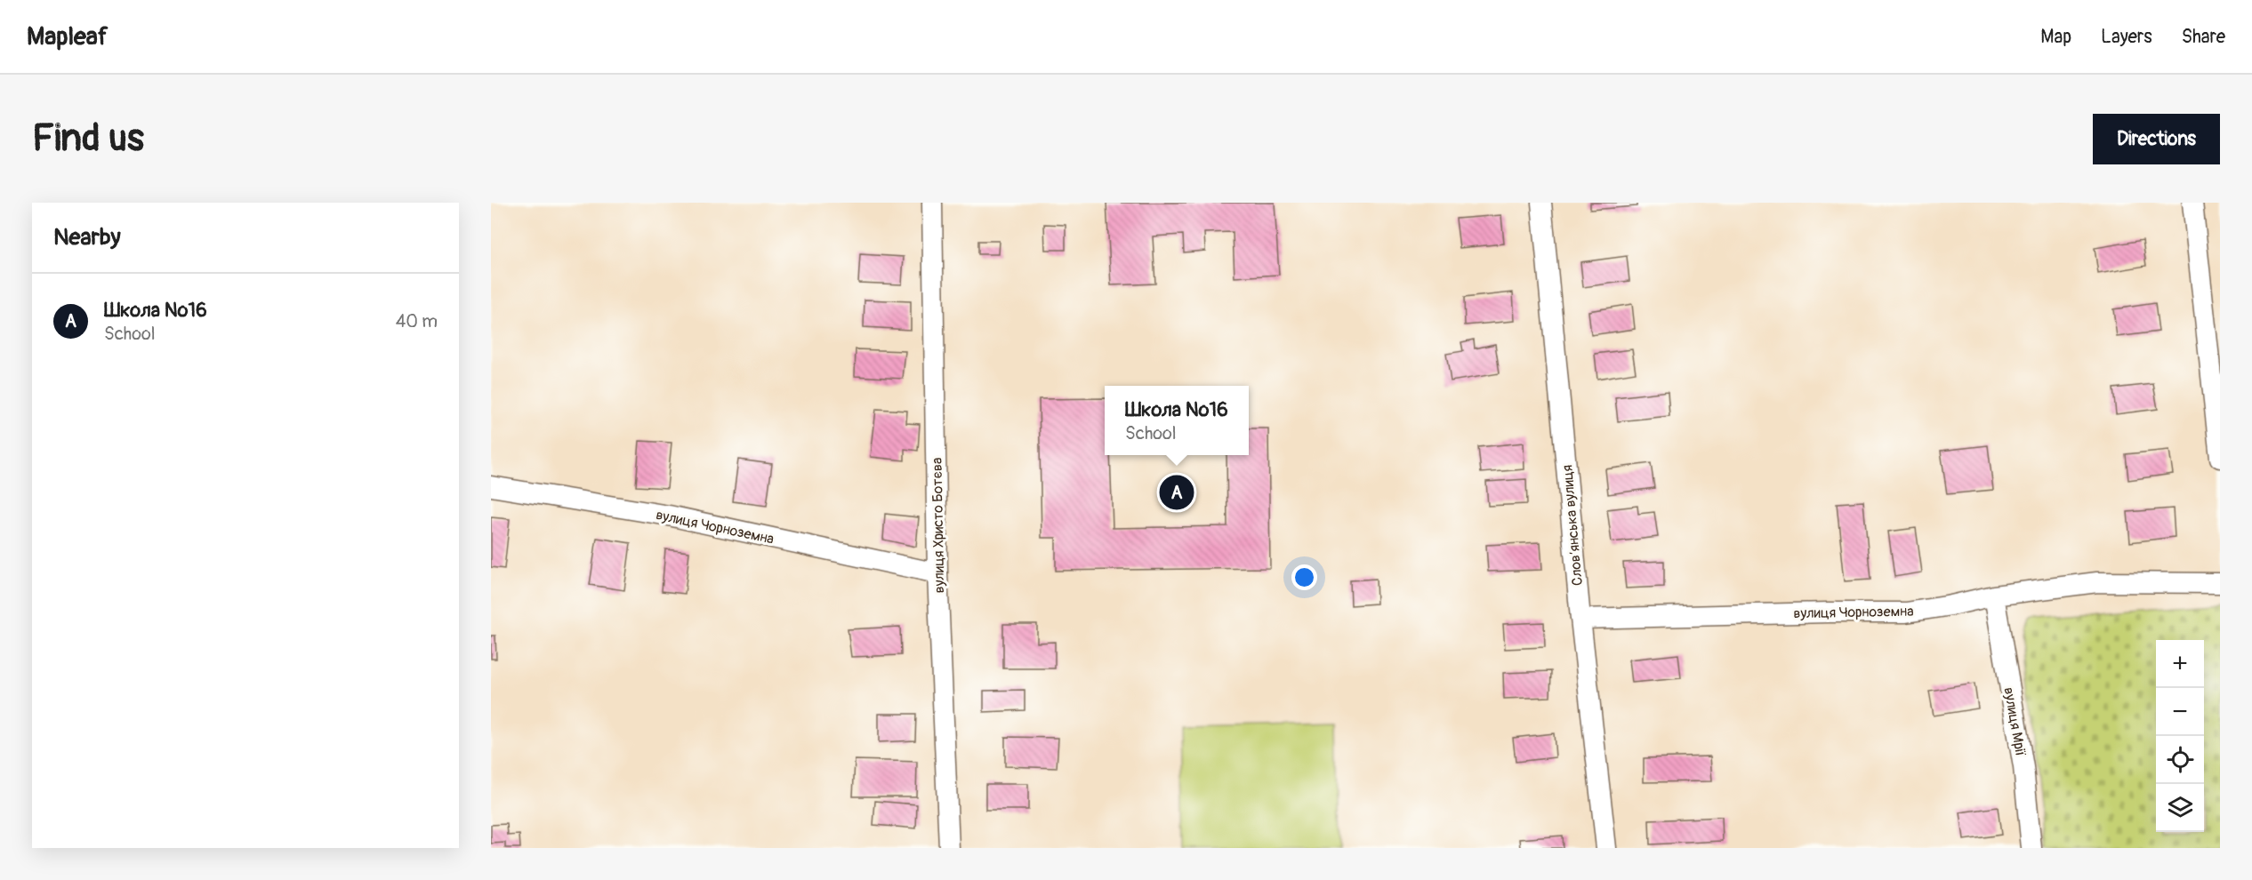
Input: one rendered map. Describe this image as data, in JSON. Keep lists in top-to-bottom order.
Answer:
{
  "streets": {
    "street": [
      "вулиця Христо Ботєва",
      "Словʼянська вулиця",
      "вулиця Чорноземна",
      "вулиця Мрії"
    ]
  },
  "crossings": [
    ["вулиця Христо Ботєва", "вулиця Чорноземна"],
    ["Словʼянська вулиця", "вулиця Чорноземна"],
    ["вулиця Чорноземна", "вулиця Мрії"]
  ],
  "page": {
    "header": "Mapleaf",
    "nav": ["Map", "Layers", "Share"],
    "buttons": "Directions",
    "title": "Find us",
    "heading": "Nearby",
    "list": [
      {
        "mark": "A",
        "name": "Школа №16",
        "note": "School",
        "value": "40 m"
      }
    ],
    "popup": ["Школа №16", "School"],
    "pins": "A",
    "map_buttons": ["+", "−"]
  }
}
